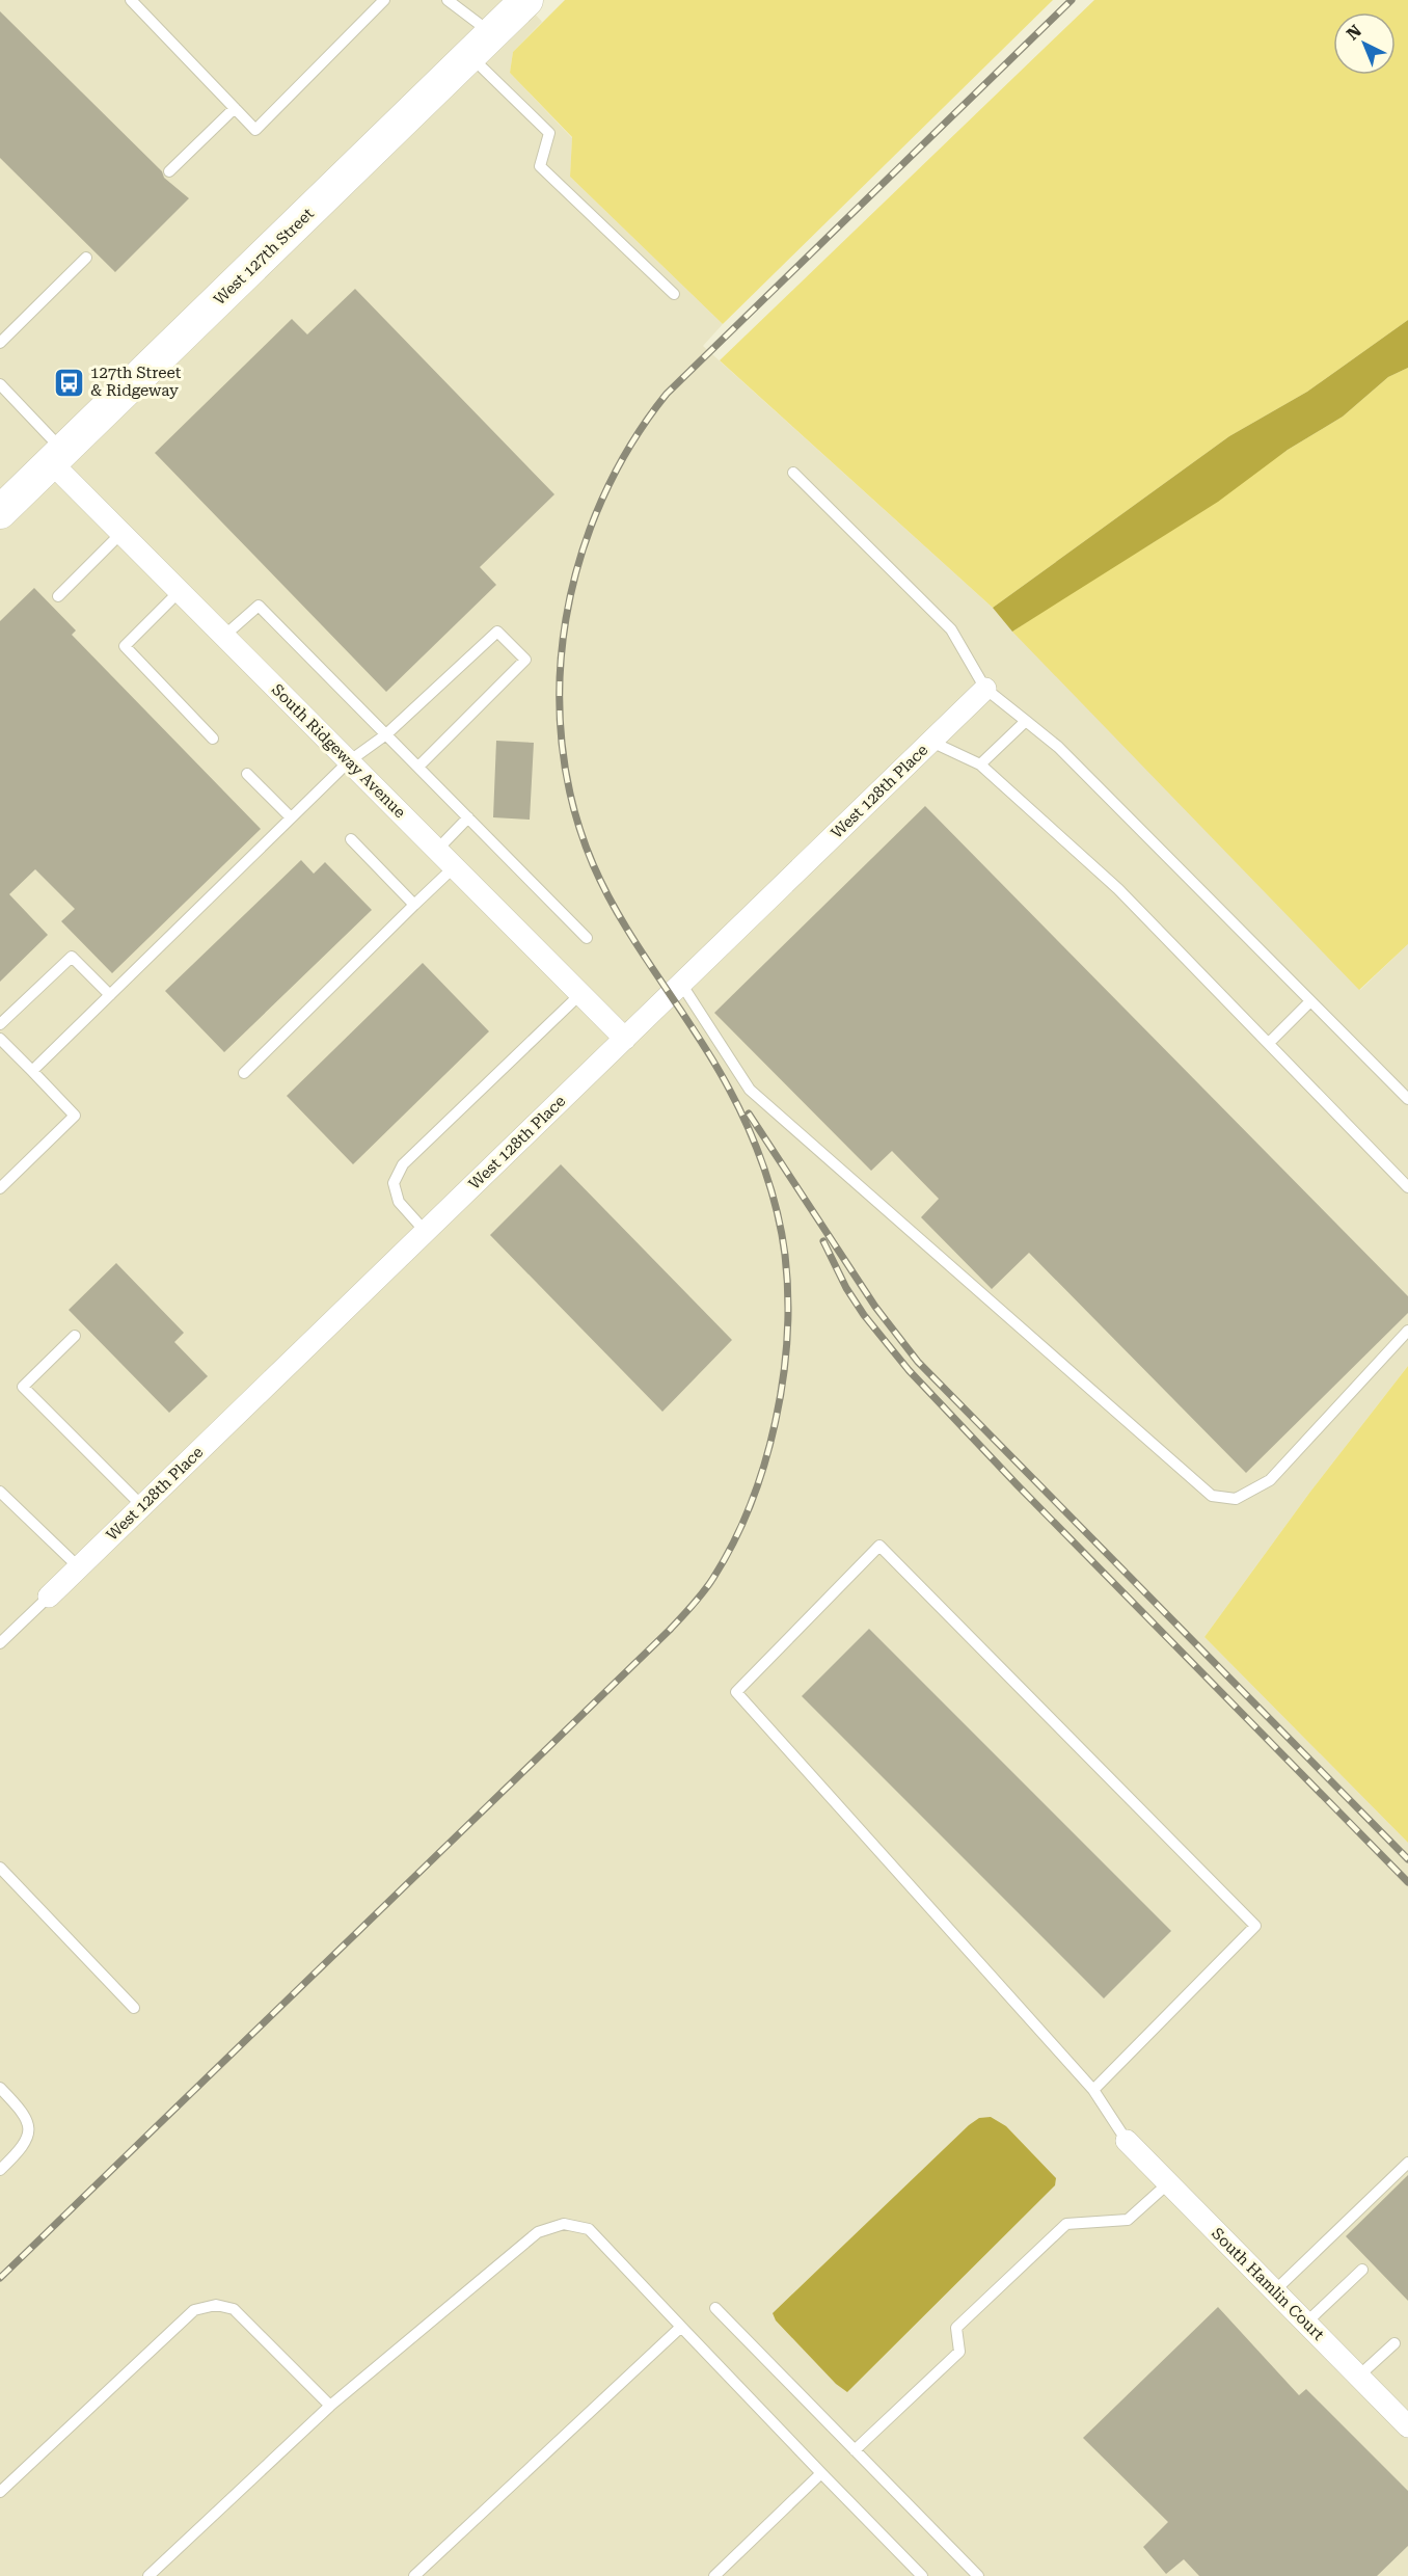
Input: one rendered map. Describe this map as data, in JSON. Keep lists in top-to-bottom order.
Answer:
{
  "streets": {
    "main road": ["West 127th Street"],
    "street": ["South Ridgeway Avenue", "West 128th Place", "South Hamlin Court"]
  },
  "crossings": [
    ["West 127th Street", "South Ridgeway Avenue"],
    ["South Ridgeway Avenue", "West 128th Place"]
  ],
  "places": {
    "bus stop": ["127th Street & Ridgeway"]
  },
  "north": "top left"
}
